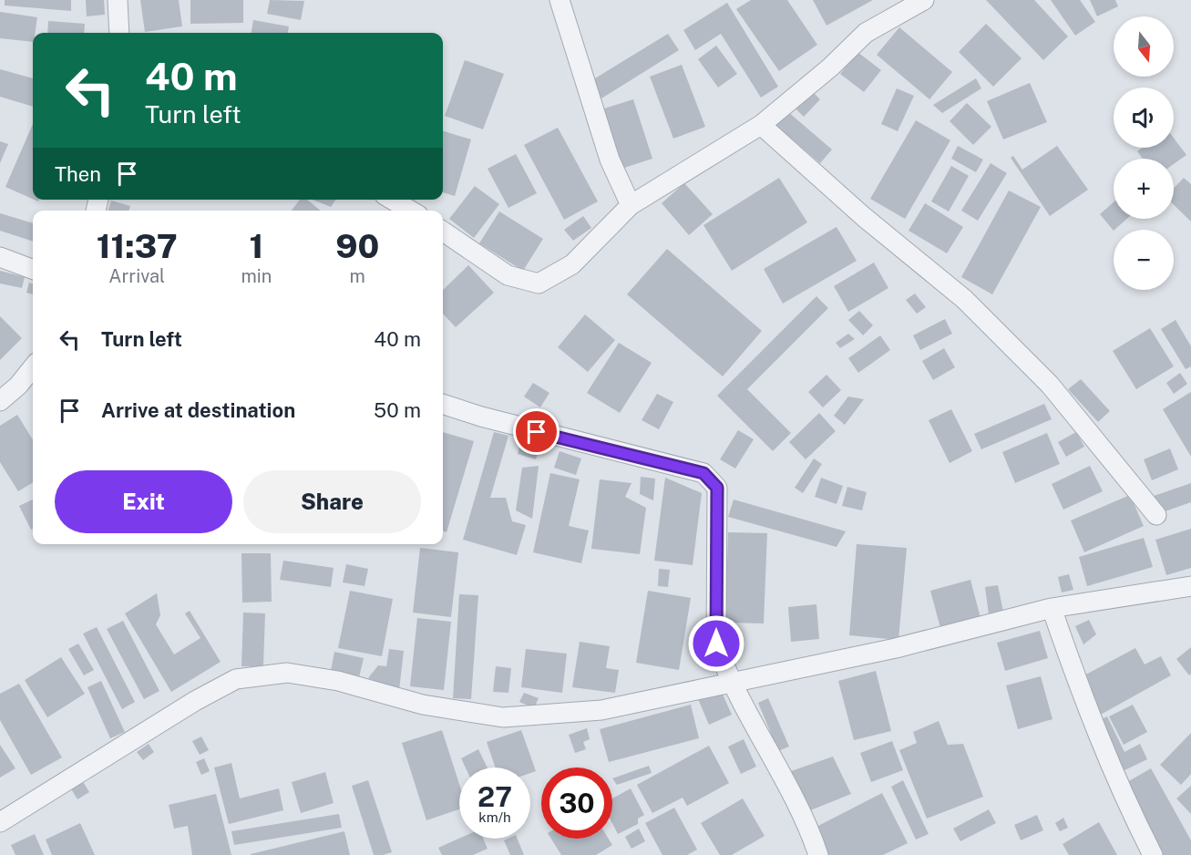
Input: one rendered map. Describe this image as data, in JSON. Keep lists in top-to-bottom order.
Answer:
{
  "north": "bottom",
  "page": {
    "map_buttons": ["+", "−"],
    "turn": ["40 m", "Turn left"],
    "then": "Then",
    "eta": [
      "11:37",
      "Arrival",
      "1",
      "min",
      "90",
      "m"
    ],
    "list": [
      {
        "name": "Turn left",
        "value": "40 m"
      },
      {
        "name": "Arrive at destination",
        "value": "50 m"
      }
    ],
    "buttons": ["Exit", "Share"],
    "speed": "27 km/h",
    "limit": "30"
  }
}
